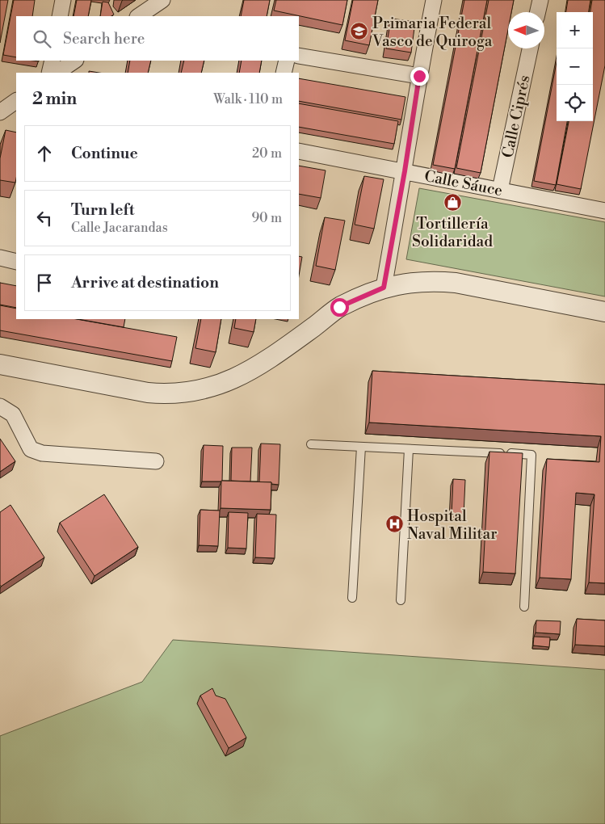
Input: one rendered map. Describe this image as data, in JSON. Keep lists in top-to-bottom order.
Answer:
{
  "streets": {
    "street": ["Calle Ciprés", "Calle Sáuce"]
  },
  "crossings": [
    ["Calle Ciprés", "Calle Sáuce"]
  ],
  "places": {
    "school or university": ["Primaria Federal Vasco de Quiroga"],
    "shop": ["Tortillería Solidaridad"],
    "hospital": ["Hospital Naval Militar"]
  },
  "north": "left",
  "page": {
    "map_buttons": ["+", "−"],
    "search": "Search here",
    "heading": ["2 min", "Walk · 110 m"],
    "list": [
      ["Continue", "20 m"],
      ["Turn left", "Calle Jacarandas", "90 m"],
      "Arrive at destination"
    ]
  }
}
